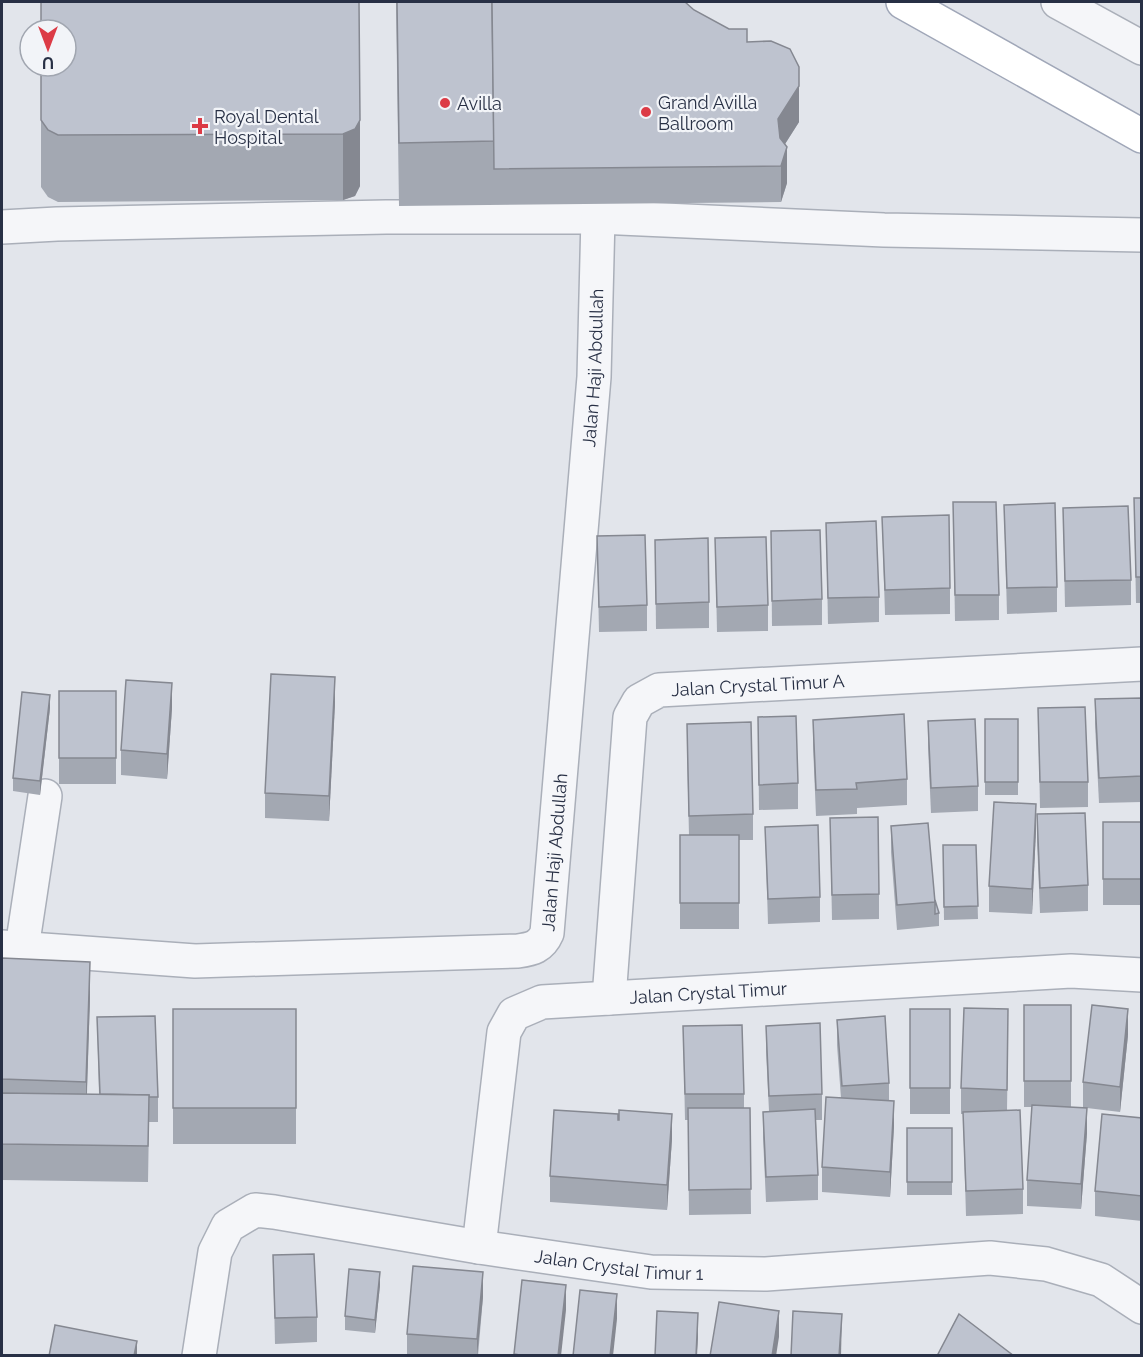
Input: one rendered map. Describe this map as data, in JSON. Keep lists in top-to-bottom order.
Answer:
{
  "streets": {
    "street": [
      "Jalan Haji Abdullah",
      "Jalan Crystal Timur A",
      "Jalan Crystal Timur",
      "Jalan Crystal Timur 1"
    ]
  },
  "crossings": [
    ["Jalan Crystal Timur A", "Jalan Crystal Timur"],
    ["Jalan Crystal Timur", "Jalan Crystal Timur 1"]
  ],
  "places": {
    "other": ["Avilla", "Grand Avilla Ballroom"],
    "health": ["Royal Dental Hospital"]
  },
  "north": "bottom"
}
